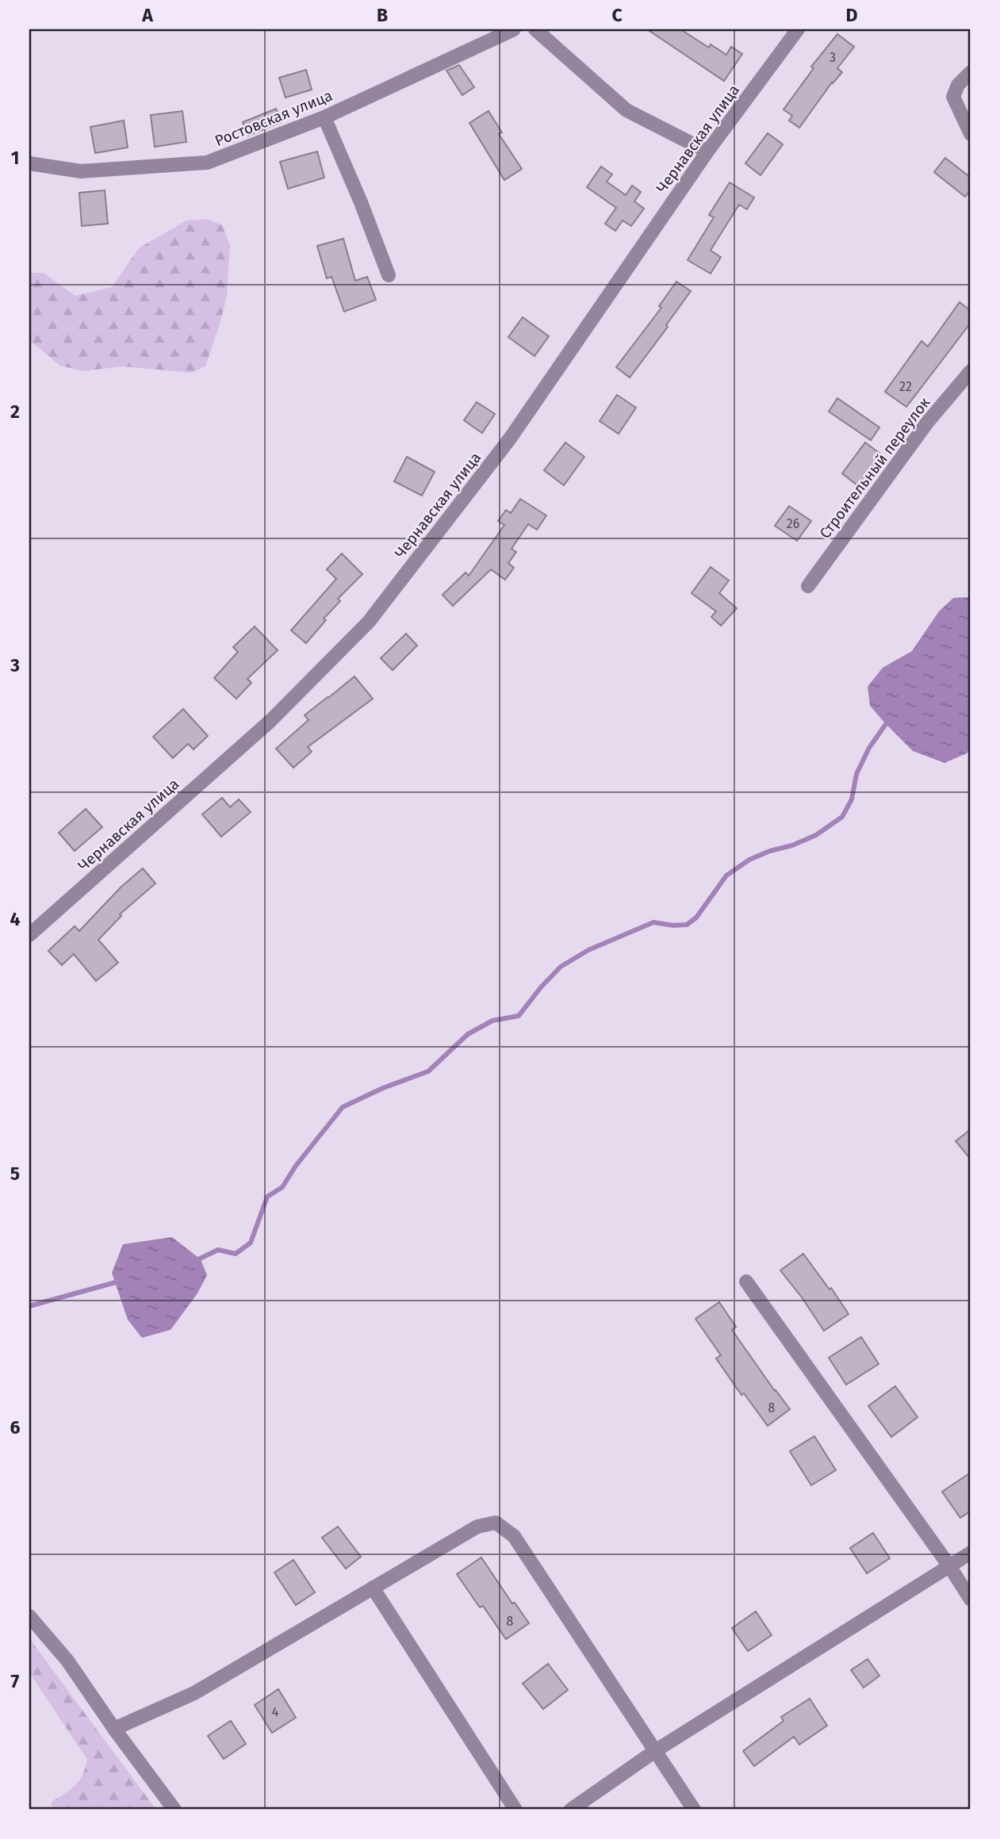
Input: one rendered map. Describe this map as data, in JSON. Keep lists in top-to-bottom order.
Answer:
{
  "streets": {
    "street": ["Ростовская улица", "Чернавская улица", "Строительный переулок"]
  },
  "house_numbers": [
    "3",
    "22",
    "26",
    "8",
    "8",
    "4"
  ],
  "grid": {
    "columns": [
      "A",
      "B",
      "C",
      "D"
    ],
    "rows": [
      "1",
      "2",
      "3",
      "4",
      "5",
      "6",
      "7"
    ]
  }
}
